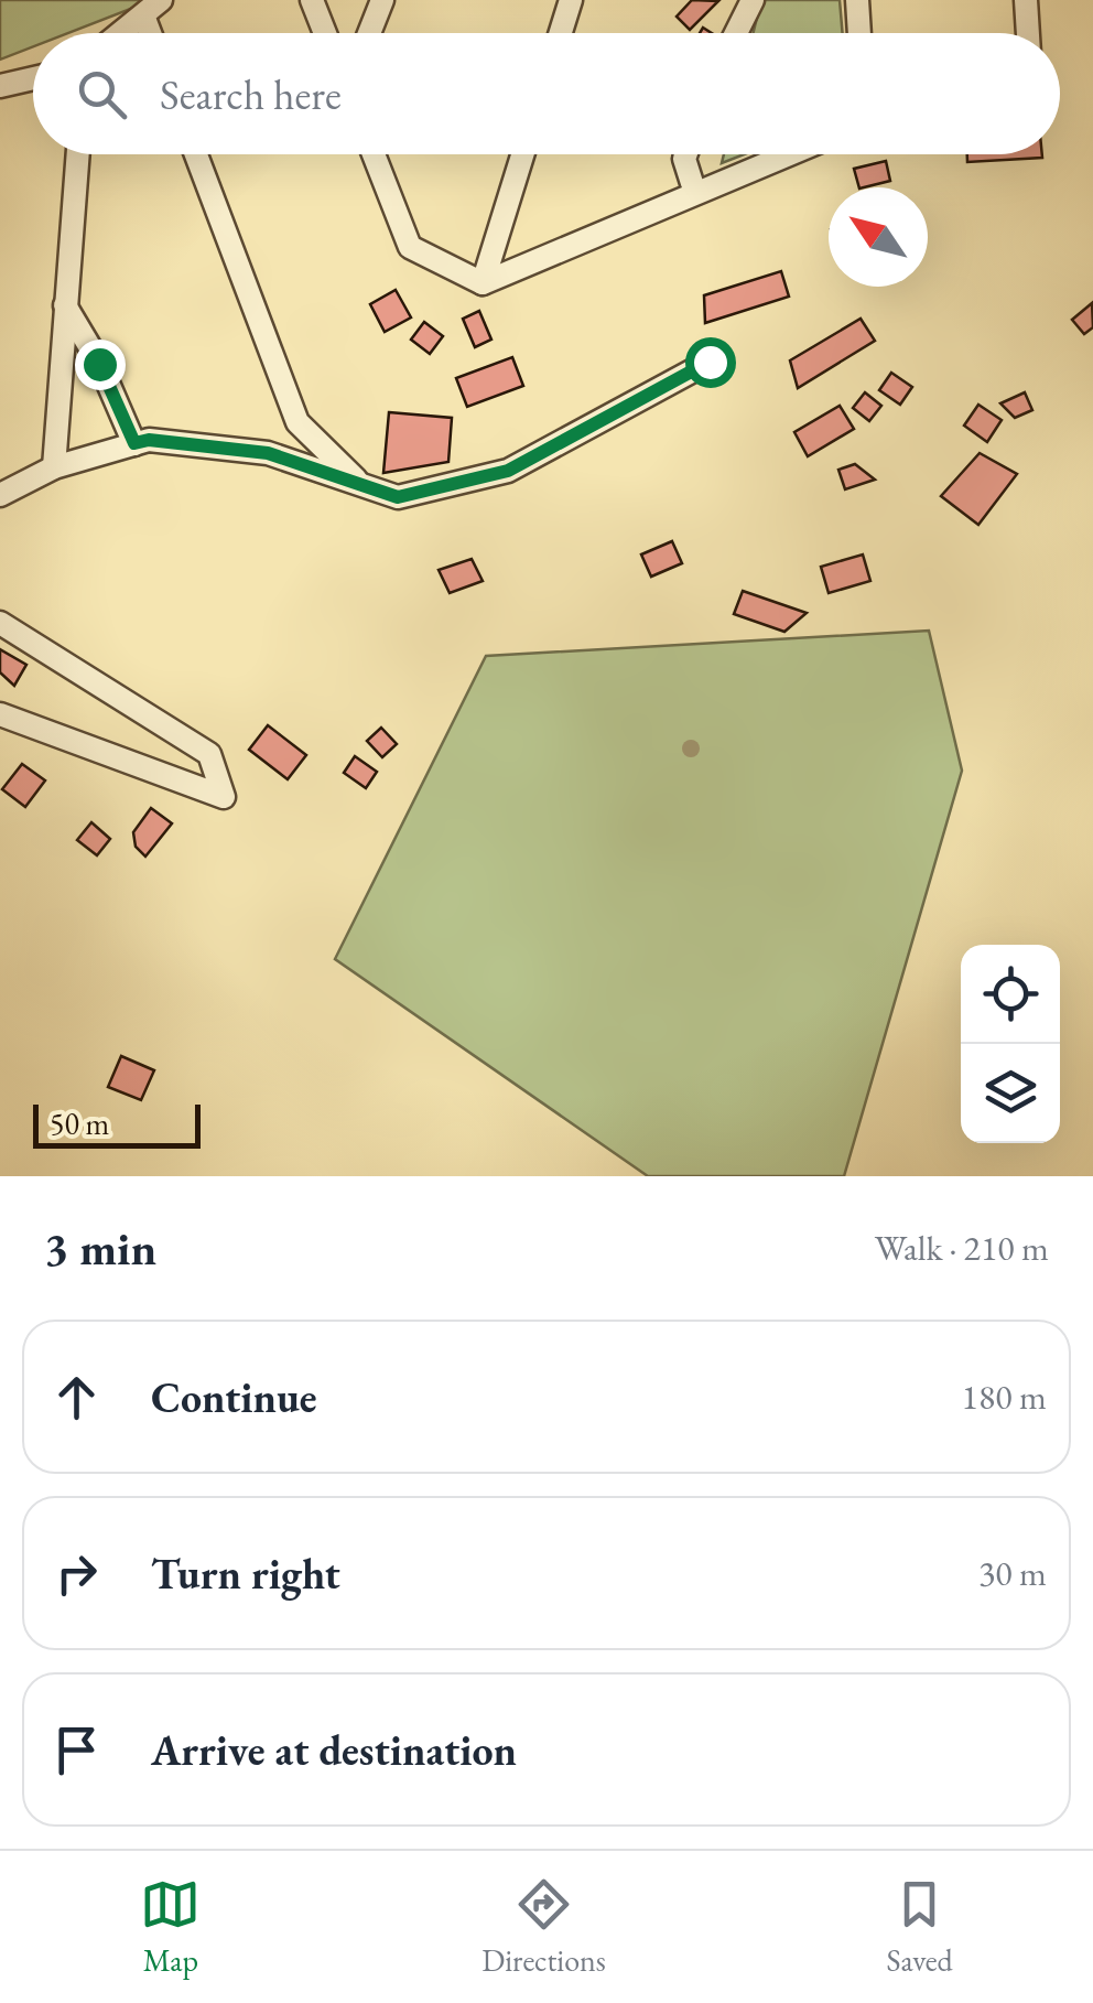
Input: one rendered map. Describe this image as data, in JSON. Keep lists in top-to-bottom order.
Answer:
{
  "scale_bar": "50 m",
  "north": "top left",
  "page": {
    "search": "Search here",
    "scale": "50 m",
    "heading": ["3 min", "Walk · 210 m"],
    "list": [
      ["Continue", "180 m"],
      ["Turn right", "30 m"],
      "Arrive at destination"
    ],
    "nav": ["Map", "Directions", "Saved"]
  }
}
